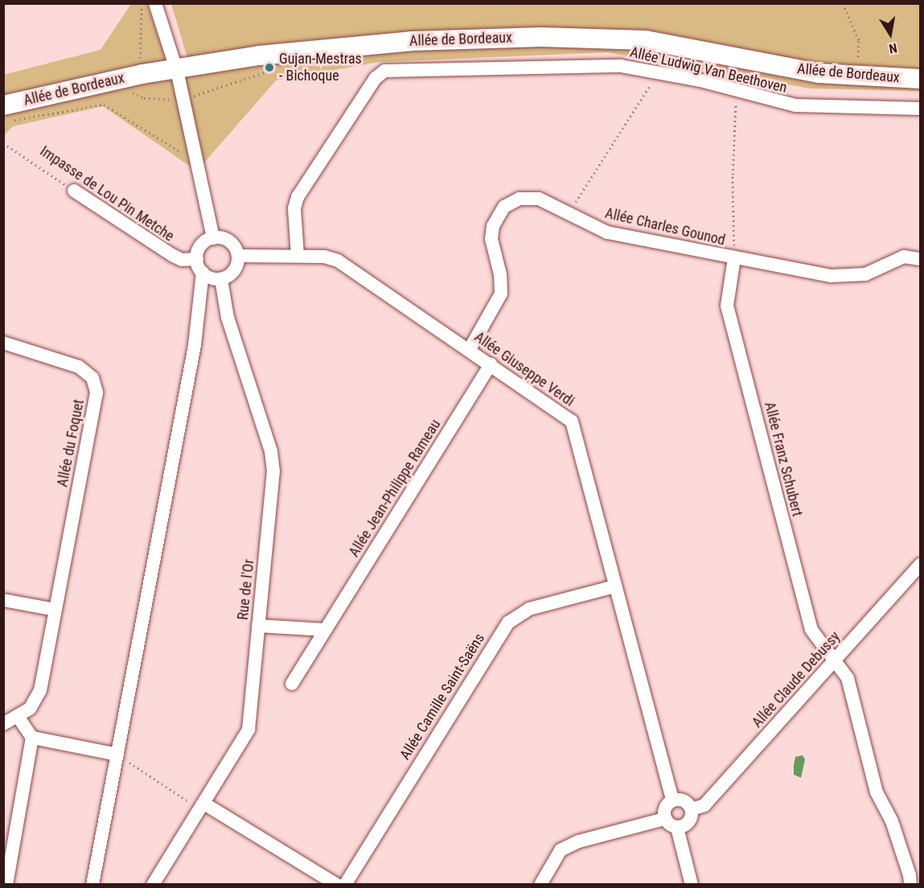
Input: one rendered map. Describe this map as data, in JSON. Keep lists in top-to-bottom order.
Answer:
{
  "streets": {
    "main road": ["Allée de Bordeaux"],
    "street": [
      "Allée Ludwig Van Beethoven",
      "Impasse de Lou Pin Metche",
      "Allée Charles Gounod",
      "Allée Giuseppe Verdi",
      "Allée du Foquet",
      "Allée Franz Schubert",
      "Allée Jean-Philippe Rameau",
      "Rue de l'Or",
      "Allée Claude Debussy",
      "Allée Camille Saint-Saëns"
    ]
  },
  "crossings": [
    ["Allée Ludwig Van Beethoven", "Allée Giuseppe Verdi"],
    ["Impasse de Lou Pin Metche", "Allée Giuseppe Verdi"],
    ["Impasse de Lou Pin Metche", "Rue de l'Or"],
    ["Allée Charles Gounod", "Allée Giuseppe Verdi"],
    ["Allée Charles Gounod", "Allée Franz Schubert"],
    ["Allée Giuseppe Verdi", "Allée Jean-Philippe Rameau"],
    ["Allée Giuseppe Verdi", "Rue de l'Or"],
    ["Allée Giuseppe Verdi", "Allée Claude Debussy"],
    ["Allée Giuseppe Verdi", "Allée Camille Saint-Saëns"],
    ["Allée Franz Schubert", "Allée Claude Debussy"]
  ],
  "places": ["Gujan-Mestras - Bichoque"],
  "north": "bottom"
}
